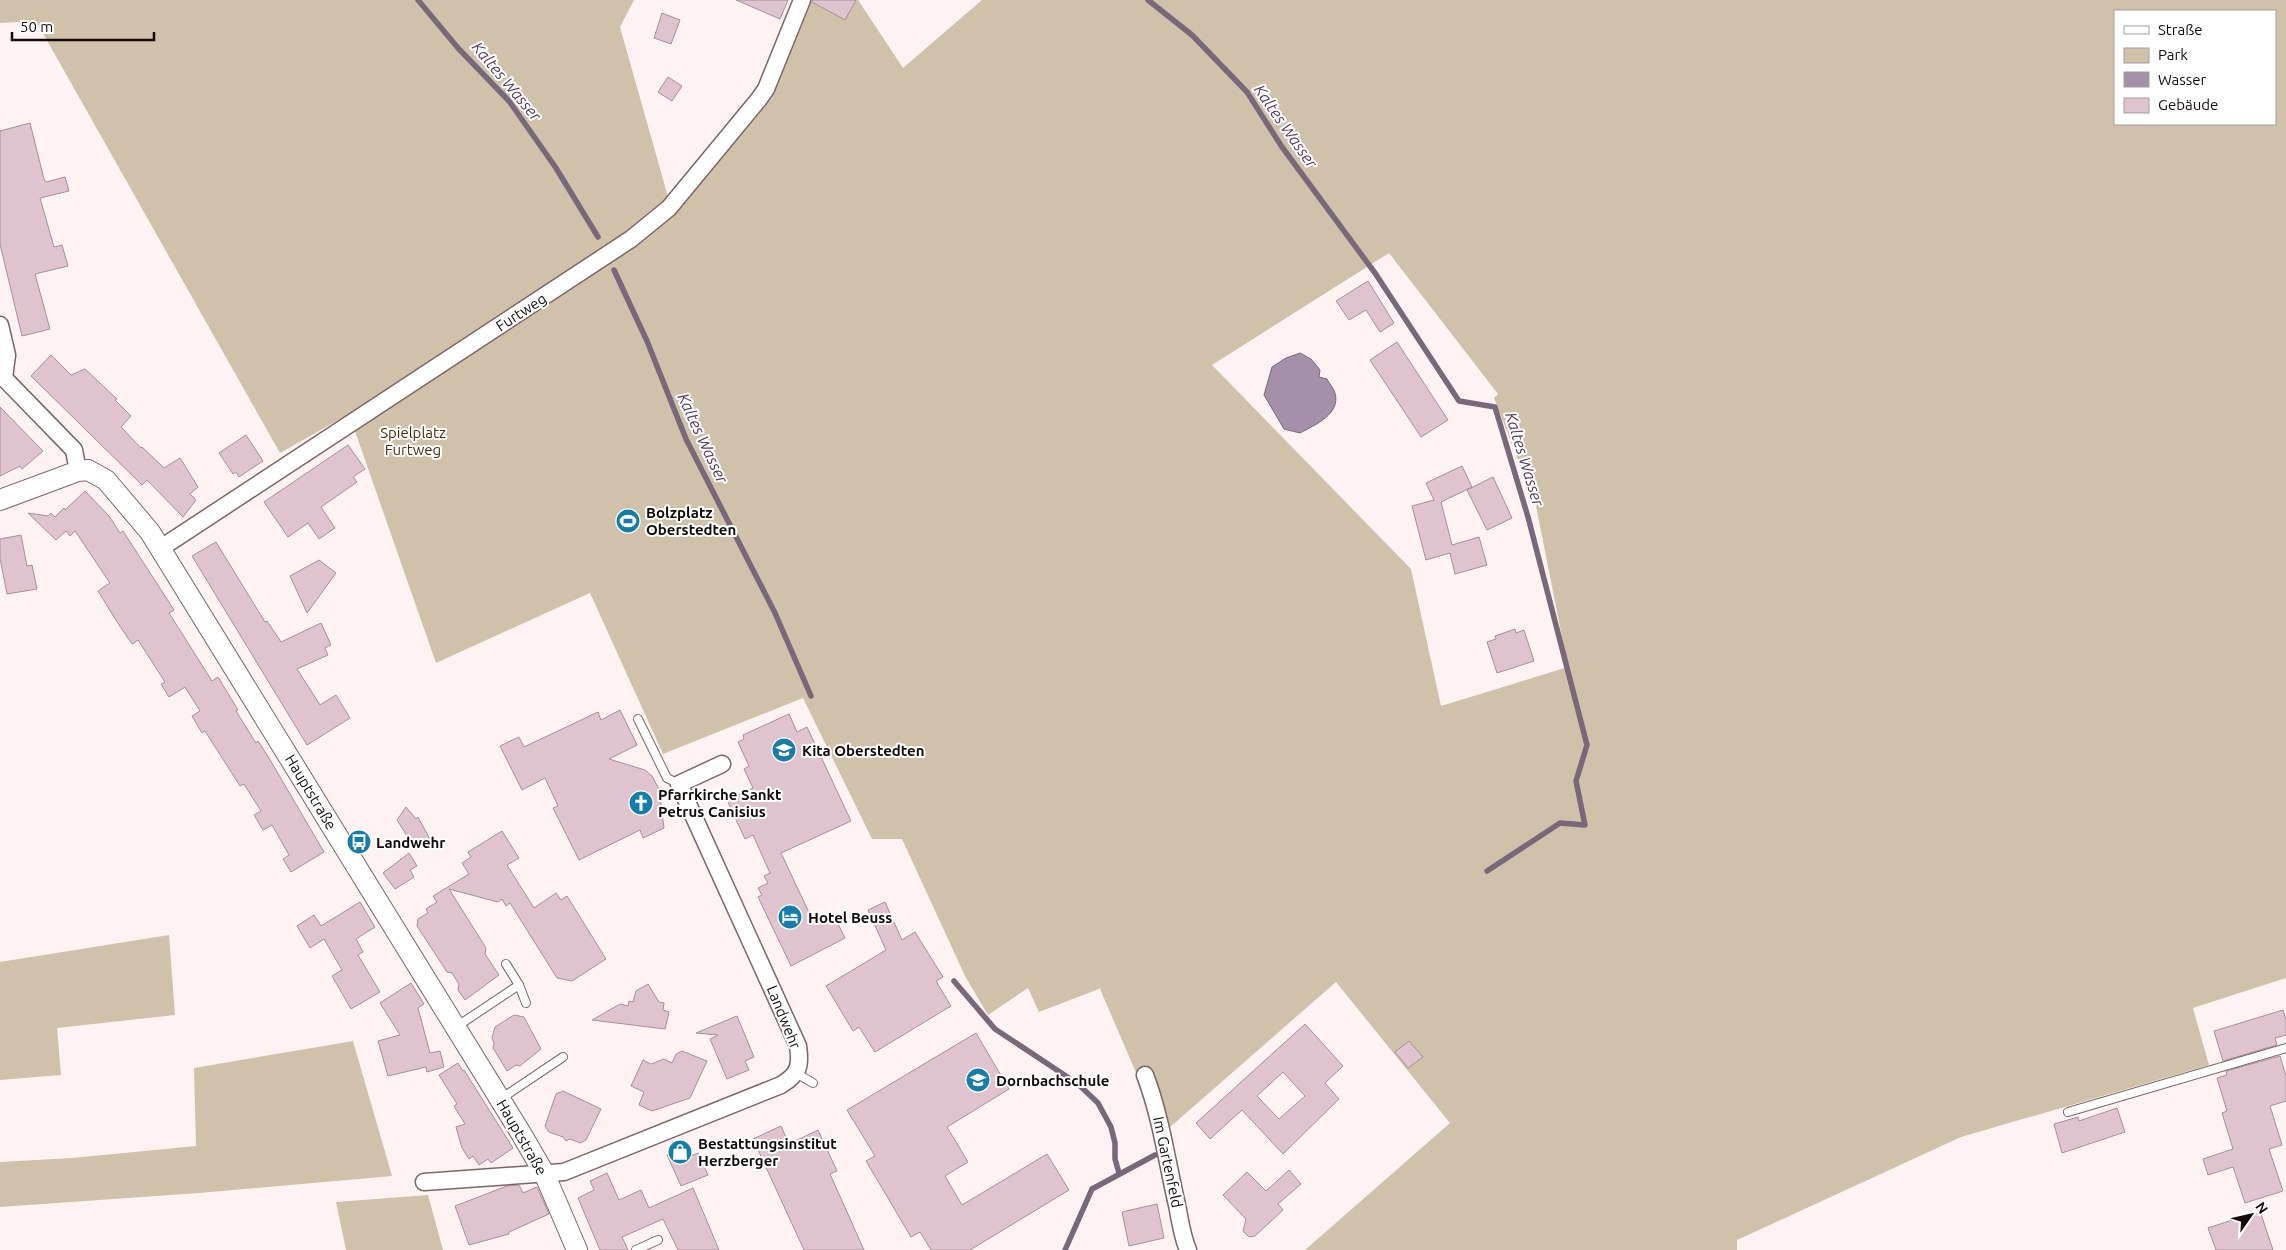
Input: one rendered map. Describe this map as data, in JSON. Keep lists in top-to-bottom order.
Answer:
{
  "streets": {
    "street": [
      "Furtweg",
      "Hauptstraße",
      "Landwehr",
      "Im Gartenfeld"
    ]
  },
  "crossings": [
    ["Furtweg", "Hauptstraße"],
    ["Hauptstraße", "Landwehr"]
  ],
  "water": ["Kaltes Wasser"],
  "parks": ["Spielplatz Furtweg"],
  "places": {
    "sports": ["Bolzplatz Oberstedten"],
    "school or university": ["Kita Oberstedten", "Dornbachschule"],
    "church": ["Pfarrkirche Sankt Petrus Canisius"],
    "bus stop": ["Landwehr"],
    "hotel": ["Hotel Beuss"],
    "shop": ["Bestattungsinstitut Herzberger"]
  },
  "legend": [
    "Straße",
    "Park",
    "Wasser",
    "Gebäude"
  ],
  "scale_bar": "50 m",
  "north": "top right"
}
